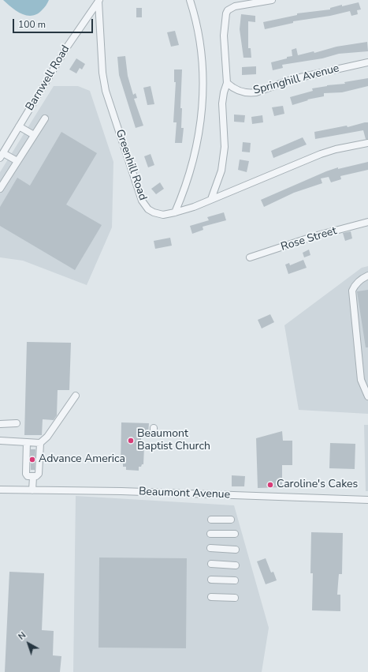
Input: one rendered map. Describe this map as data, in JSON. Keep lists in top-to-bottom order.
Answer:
{
  "streets": {
    "street": [
      "Barnwell Road",
      "Springhill Avenue",
      "Greenhill Road",
      "Rose Street",
      "Beaumont Avenue"
    ]
  },
  "crossings": [
    ["Barnwell Road", "Greenhill Road"]
  ],
  "places": ["Beaumont Baptist Church", "Advance America", "Caroline's Cakes"],
  "scale_bar": "100 m",
  "north": "top left"
}
